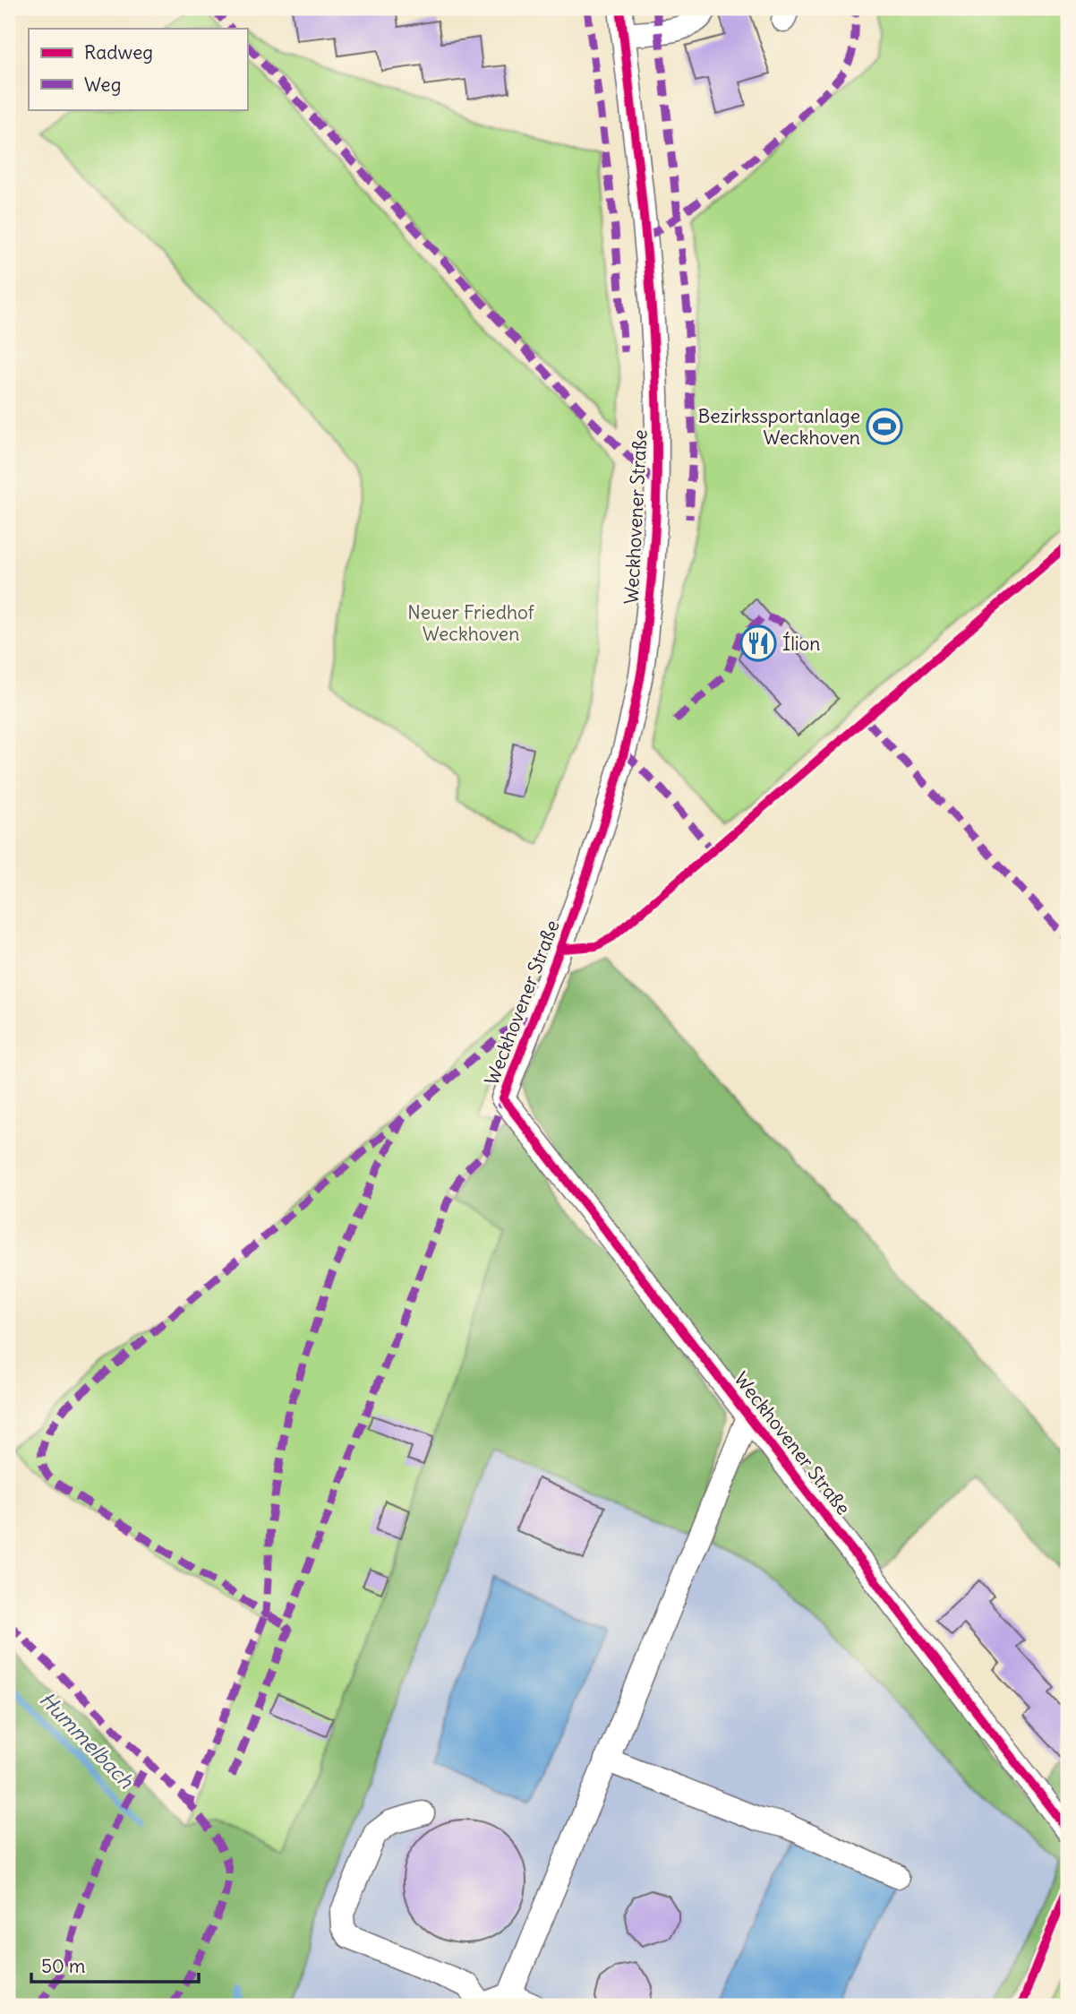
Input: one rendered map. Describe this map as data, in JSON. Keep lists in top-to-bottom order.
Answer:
{
  "streets": {
    "street": ["Weckhovener Straße"]
  },
  "water": ["Hummelbach"],
  "parks": ["Neuer Friedhof Weckhoven"],
  "places": {
    "sports": ["Bezirkssportanlage Weckhoven"],
    "restaurant": ["Ílion"]
  },
  "legend": ["Radweg", "Weg"],
  "scale_bar": "50 m"
}
